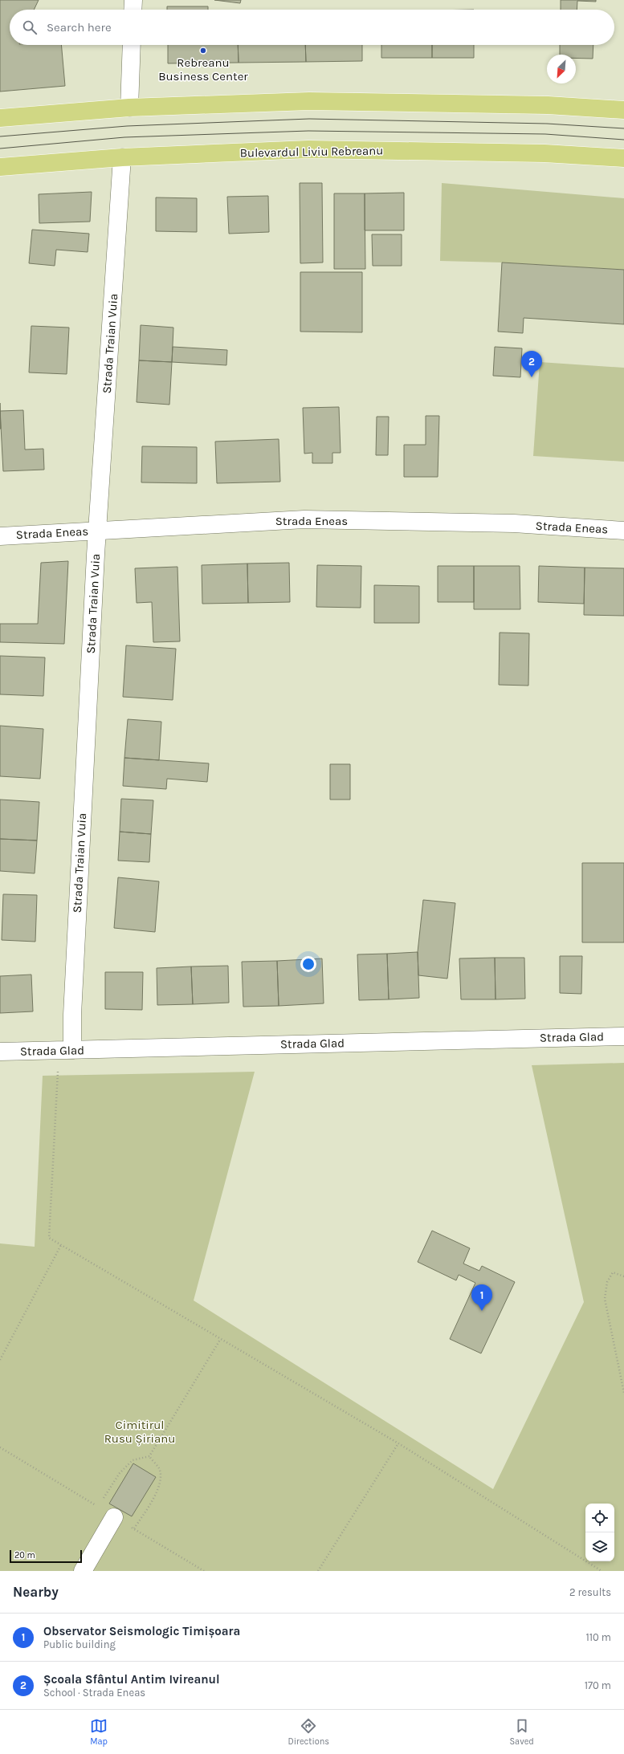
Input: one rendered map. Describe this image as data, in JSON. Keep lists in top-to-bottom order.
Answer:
{
  "streets": {
    "main road": ["Bulevardul Liviu Rebreanu"],
    "street": ["Strada Traian Vuia", "Strada Eneas", "Strada Glad"]
  },
  "crossings": [
    ["Bulevardul Liviu Rebreanu", "Strada Traian Vuia"],
    ["Strada Traian Vuia", "Strada Eneas"],
    ["Strada Traian Vuia", "Strada Glad"]
  ],
  "parks": ["Cimitirul Rusu Șirianu"],
  "places": ["Rebreanu Business Center"],
  "scale_bar": "20 m",
  "north": "bottom left",
  "page": {
    "search": "Search here",
    "pins": ["2", "1"],
    "scale": "20 m",
    "heading": ["Nearby", "2 results"],
    "list": [
      {
        "mark": "1",
        "name": "Observator Seismologic Timișoara",
        "note": "Public building",
        "value": "110 m"
      },
      {
        "mark": "2",
        "name": "Școala Sfântul Antim Ivireanul",
        "note": "School · Strada Eneas",
        "value": "170 m"
      }
    ],
    "nav": ["Map", "Directions", "Saved"]
  }
}
